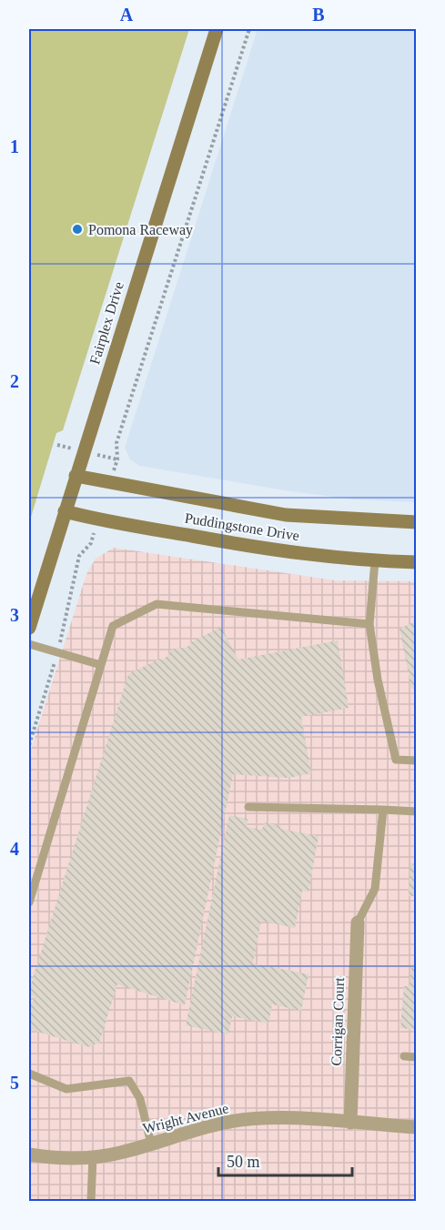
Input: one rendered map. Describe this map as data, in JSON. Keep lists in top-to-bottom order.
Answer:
{
  "streets": {
    "street": [
      "Fairplex Drive",
      "Puddingstone Drive",
      "Corrigan Court",
      "Wright Avenue"
    ]
  },
  "crossings": [
    ["Fairplex Drive", "Puddingstone Drive"],
    ["Corrigan Court", "Wright Avenue"]
  ],
  "places": ["Pomona Raceway"],
  "scale_bar": "50 m",
  "grid": {
    "columns": ["A", "B"],
    "rows": [
      "1",
      "2",
      "3",
      "4",
      "5"
    ]
  }
}
